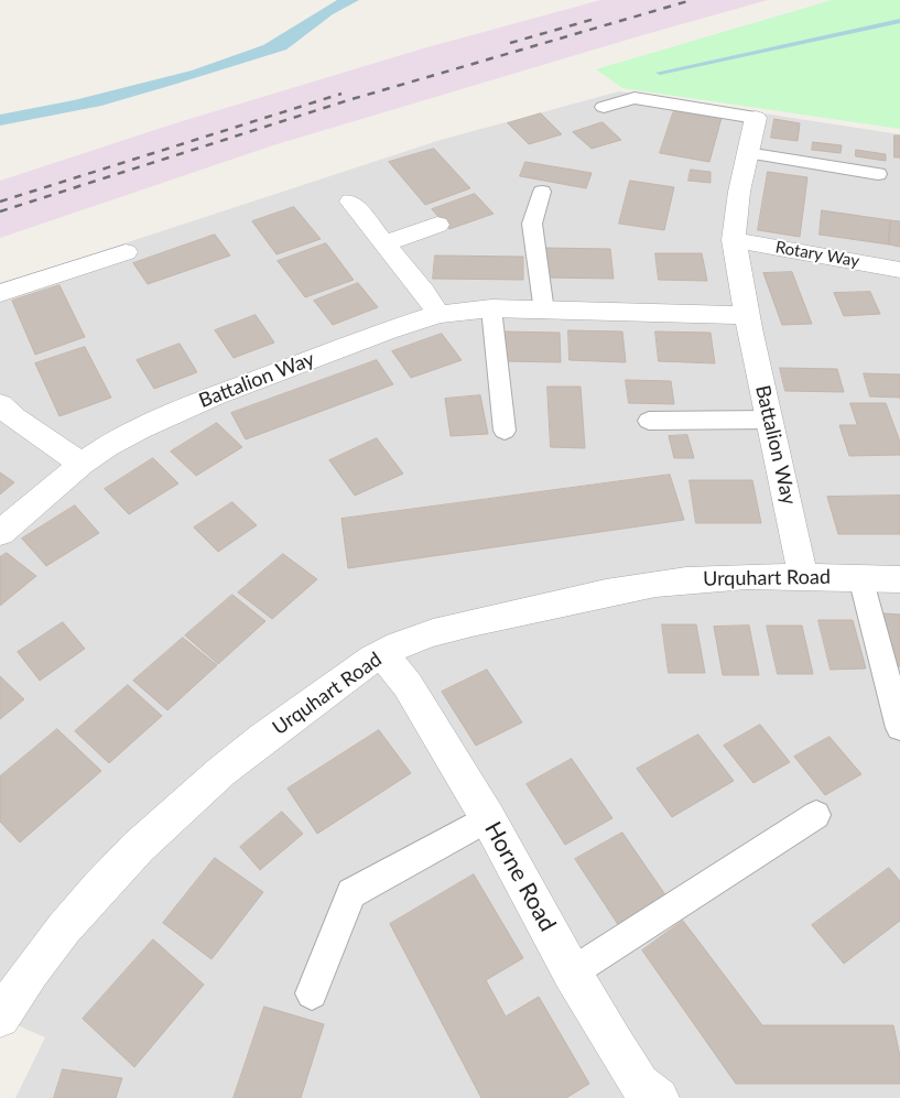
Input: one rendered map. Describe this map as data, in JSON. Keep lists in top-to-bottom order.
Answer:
{
  "streets": {
    "street": [
      "Rotary Way",
      "Battalion Way",
      "Urquhart Road",
      "Horne Road"
    ]
  },
  "crossings": [
    ["Rotary Way", "Battalion Way"],
    ["Battalion Way", "Urquhart Road"],
    ["Urquhart Road", "Horne Road"]
  ]
}
